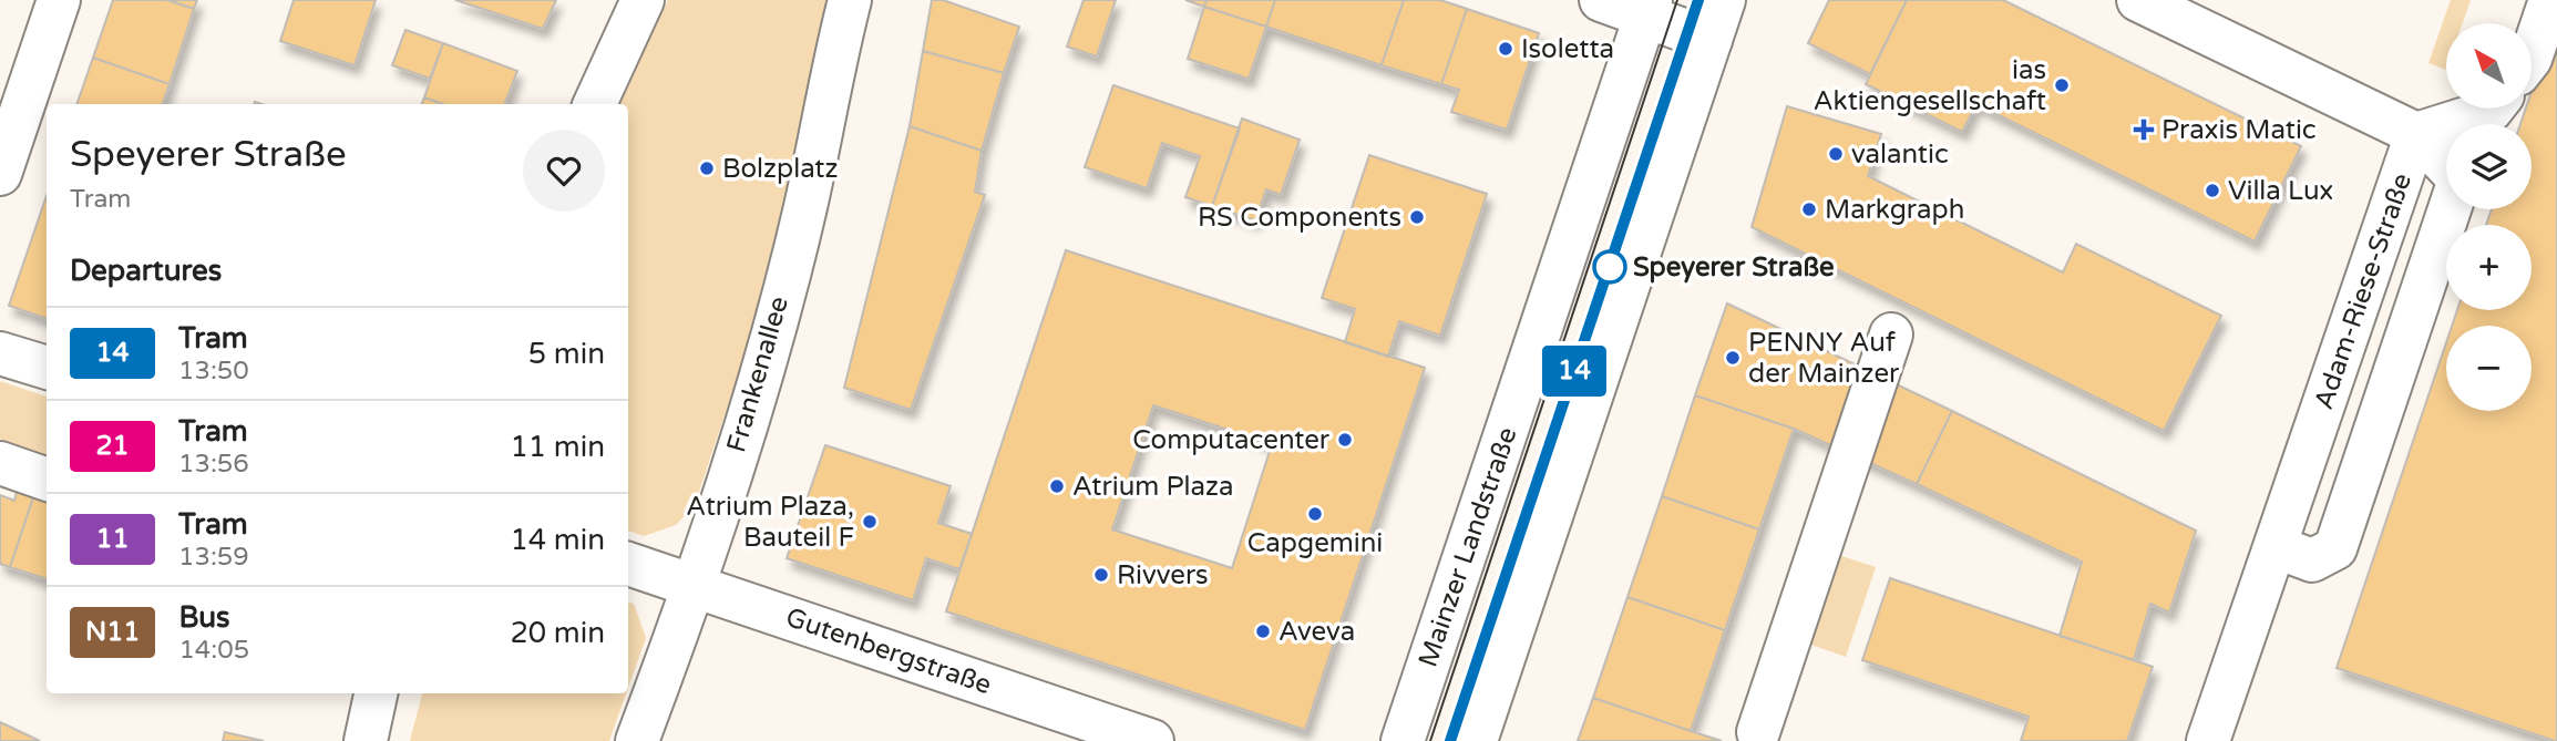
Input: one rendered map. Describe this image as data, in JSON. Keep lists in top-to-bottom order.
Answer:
{
  "streets": {
    "street": [
      "Adam-Riese-Straße",
      "Frankenallee",
      "Mainzer Landstraße",
      "Gutenbergstraße"
    ]
  },
  "crossings": [
    ["Frankenallee", "Gutenbergstraße"]
  ],
  "places": {
    "other": [
      "Isoletta",
      "ias Aktiengesellschaft",
      "valantic",
      "Bolzplatz",
      "Villa Lux",
      "Markgraph",
      "RS Components",
      "Speyerer Straße",
      "PENNY Auf der Mainzer",
      "Computacenter",
      "Atrium Plaza",
      "Capgemini",
      "Atrium Plaza, Bauteil F",
      "Rivvers",
      "Aveva"
    ],
    "health": ["Praxis Matic"]
  },
  "lines": ["tram line 14"],
  "north": "top left",
  "page": {
    "on_map": "14",
    "map_buttons": ["+", "−"],
    "heading": [
      ["Speyerer Straße", "Tram"],
      "Departures"
    ],
    "list": [
      {
        "mark": "14",
        "name": "Tram",
        "note": "13:50",
        "value": "5 min"
      },
      {
        "mark": "21",
        "name": "Tram",
        "note": "13:56",
        "value": "11 min"
      },
      {
        "mark": "11",
        "name": "Tram",
        "note": "13:59",
        "value": "14 min"
      },
      {
        "mark": "N11",
        "name": "Bus",
        "note": "14:05",
        "value": "20 min"
      }
    ]
  }
}
